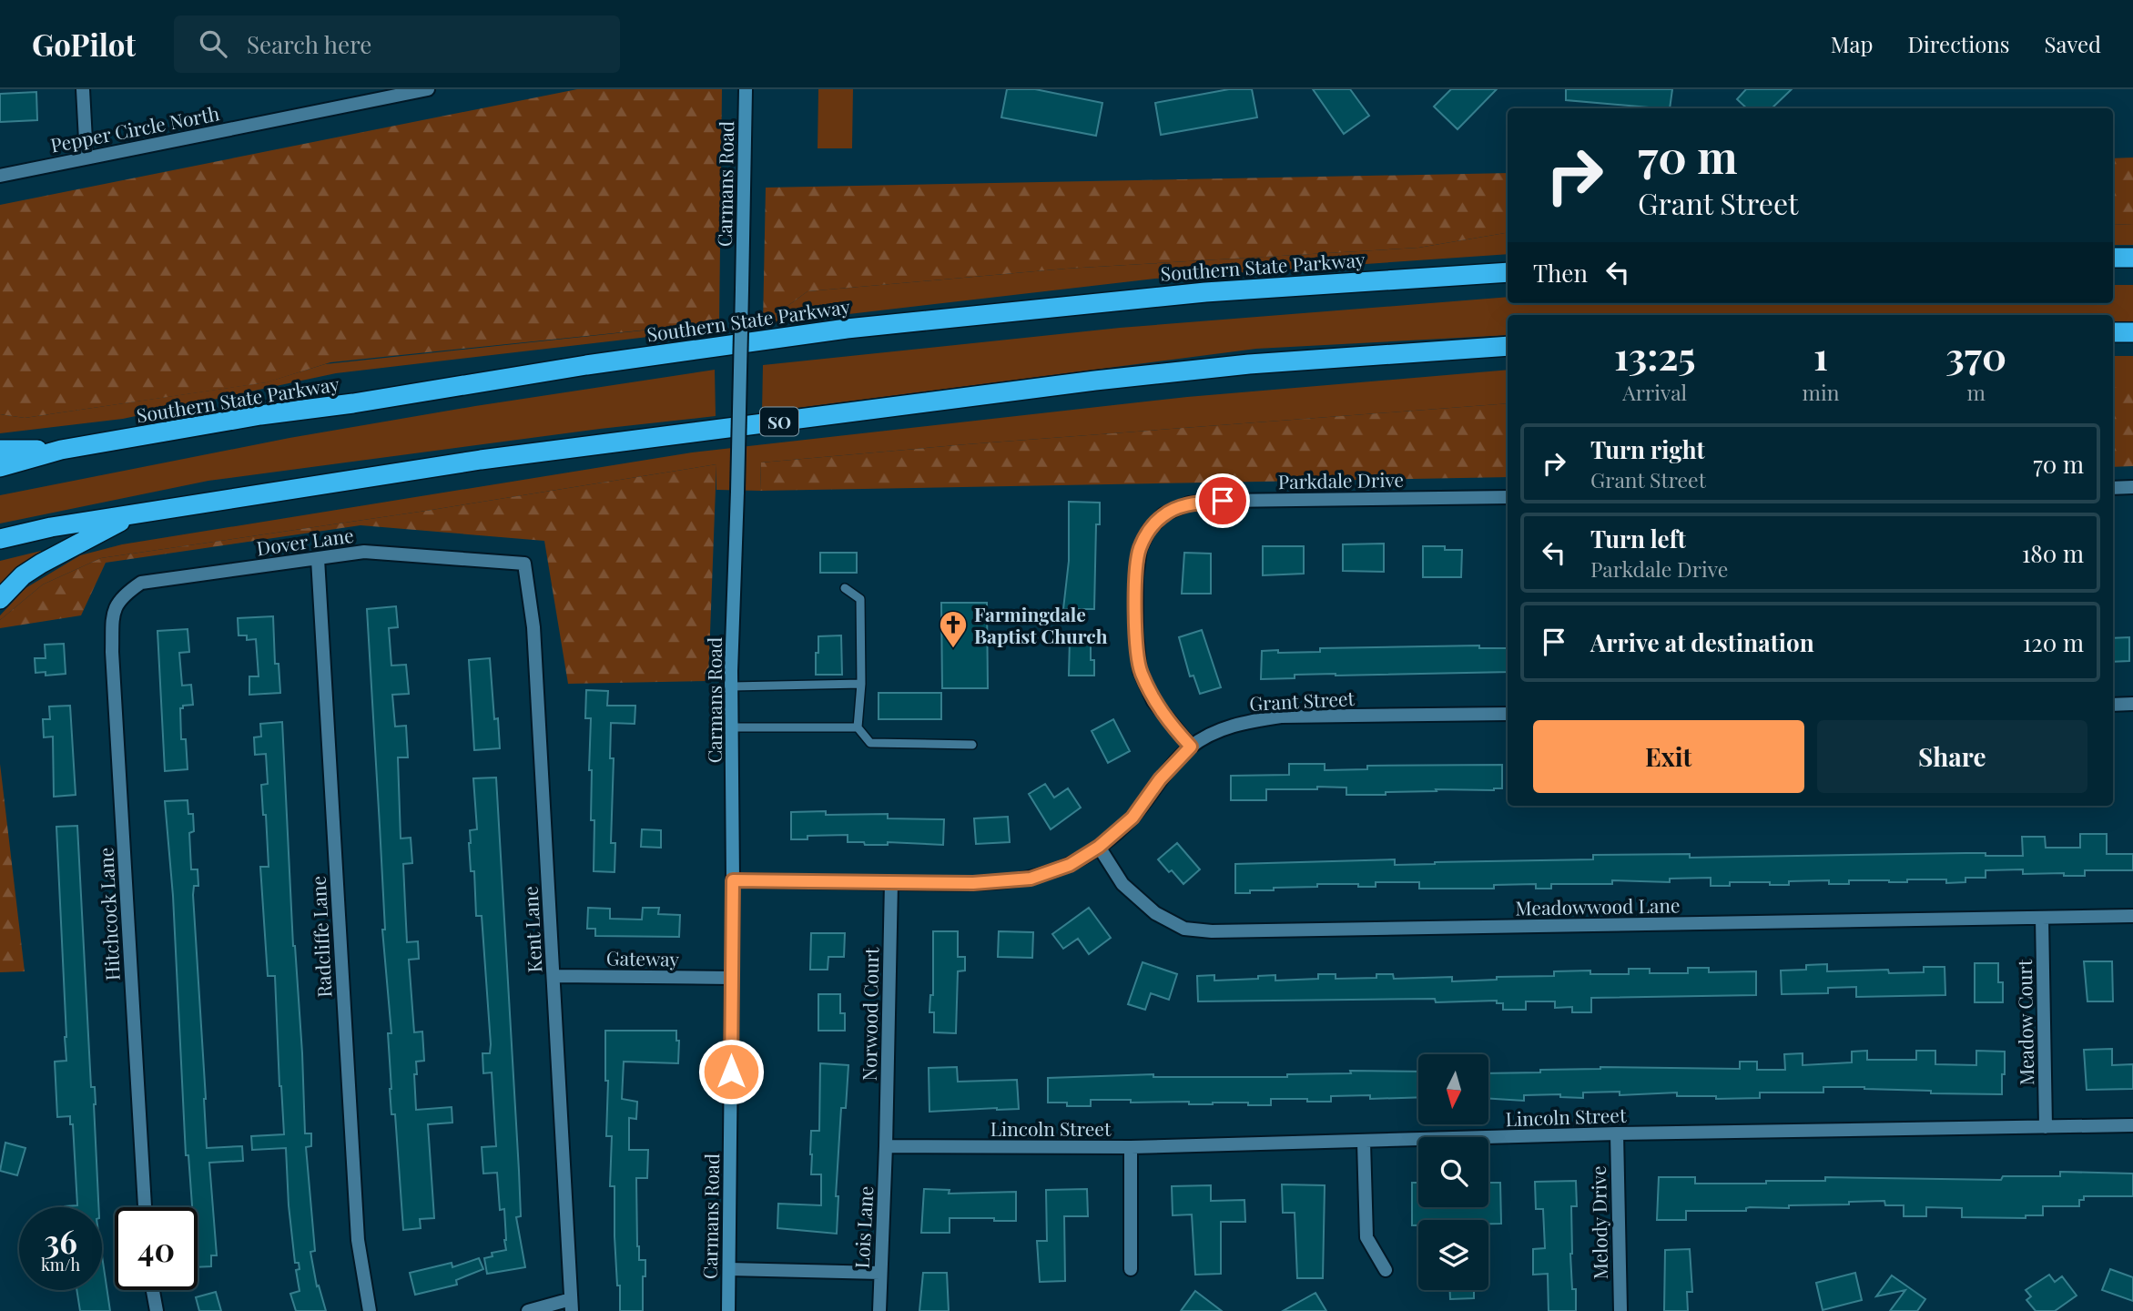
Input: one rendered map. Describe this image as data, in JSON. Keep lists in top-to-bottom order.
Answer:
{
  "streets": {
    "highway": ["Southern State Parkway", "SO"],
    "street": [
      "Pepper Circle North",
      "Carmans Road",
      "Parkdale Drive",
      "Dover Lane",
      "Grant Street",
      "Meadowwood Lane",
      "Hitchcock Lane",
      "Kent Lane",
      "Radcliffe Lane",
      "Gateway",
      "Norwood Court",
      "Meadow Court",
      "Lincoln Street",
      "Melody Drive",
      "Lois Lane"
    ]
  },
  "crossings": [
    ["Carmans Road", "Grant Street"],
    ["Carmans Road", "Gateway"],
    ["Parkdale Drive", "Grant Street"],
    ["Dover Lane", "Hitchcock Lane"],
    ["Dover Lane", "Kent Lane"],
    ["Dover Lane", "Radcliffe Lane"],
    ["Grant Street", "Meadowwood Lane"],
    ["Grant Street", "Norwood Court"],
    ["Meadowwood Lane", "Meadow Court"],
    ["Kent Lane", "Gateway"],
    ["Norwood Court", "Lincoln Street"],
    ["Norwood Court", "Lois Lane"],
    ["Meadow Court", "Lincoln Street"],
    ["Lincoln Street", "Melody Drive"],
    ["Lincoln Street", "Lois Lane"]
  ],
  "places": {
    "church": ["Farmingdale Baptist Church"]
  },
  "north": "bottom",
  "page": {
    "header": "GoPilot",
    "search": "Search here",
    "nav": ["Map", "Directions", "Saved"],
    "turn": ["70 m", "Grant Street"],
    "then": "Then",
    "eta": [
      "13:25",
      "Arrival",
      "1",
      "min",
      "370",
      "m"
    ],
    "list": [
      {
        "name": "Turn right",
        "note": "Grant Street",
        "value": "70 m"
      },
      {
        "name": "Turn left",
        "note": "Parkdale Drive",
        "value": "180 m"
      },
      {
        "name": "Arrive at destination",
        "value": "120 m"
      }
    ],
    "buttons": ["Exit", "Share"],
    "speed": "36 km/h",
    "limit": "40"
  }
}
